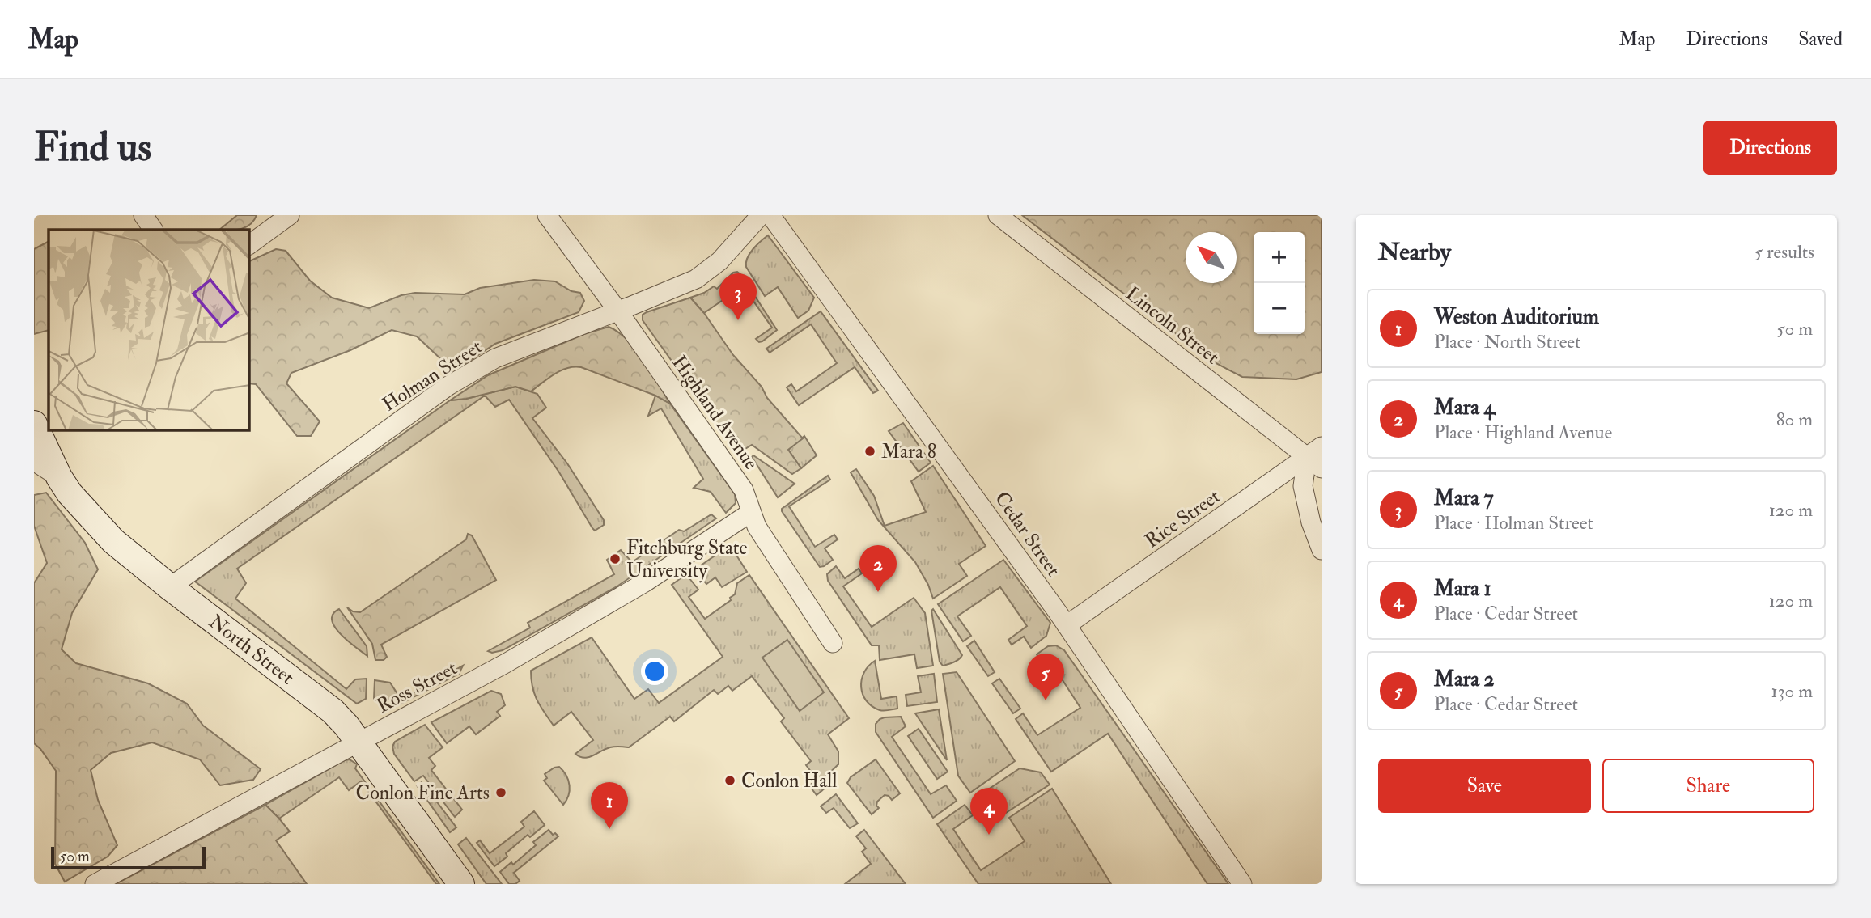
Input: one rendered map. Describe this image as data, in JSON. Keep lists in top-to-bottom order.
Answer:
{
  "streets": {
    "street": [
      "Lincoln Street",
      "Holman Street",
      "Highland Avenue",
      "Rice Street",
      "Cedar Street",
      "North Street",
      "Ross Street"
    ]
  },
  "crossings": [
    ["Lincoln Street", "Rice Street"],
    ["Holman Street", "Highland Avenue"],
    ["Holman Street", "North Street"],
    ["Highland Avenue", "Ross Street"],
    ["Rice Street", "Cedar Street"],
    ["North Street", "Ross Street"]
  ],
  "places": [
    "Mara 8",
    "Fitchburg State University",
    "Conlon Hall",
    "Conlon Fine Arts"
  ],
  "scale_bar": "50 m",
  "north": "top left",
  "page": {
    "header": "Map",
    "nav": ["Map", "Directions", "Saved"],
    "buttons": [
      "Directions",
      ["Save", "Share"]
    ],
    "title": "Find us",
    "heading": ["Nearby", "5 results"],
    "map_buttons": ["+", "−"],
    "pins": [
      "3",
      "2",
      "5",
      "1",
      "4"
    ],
    "list": [
      {
        "mark": "1",
        "name": "Weston Auditorium",
        "note": "Place · North Street",
        "value": "50 m"
      },
      {
        "mark": "2",
        "name": "Mara 4",
        "note": "Place · Highland Avenue",
        "value": "80 m"
      },
      {
        "mark": "3",
        "name": "Mara 7",
        "note": "Place · Holman Street",
        "value": "120 m"
      },
      {
        "mark": "4",
        "name": "Mara 1",
        "note": "Place · Cedar Street",
        "value": "120 m"
      },
      {
        "mark": "5",
        "name": "Mara 2",
        "note": "Place · Cedar Street",
        "value": "130 m"
      }
    ],
    "scale": "50 m"
  }
}
